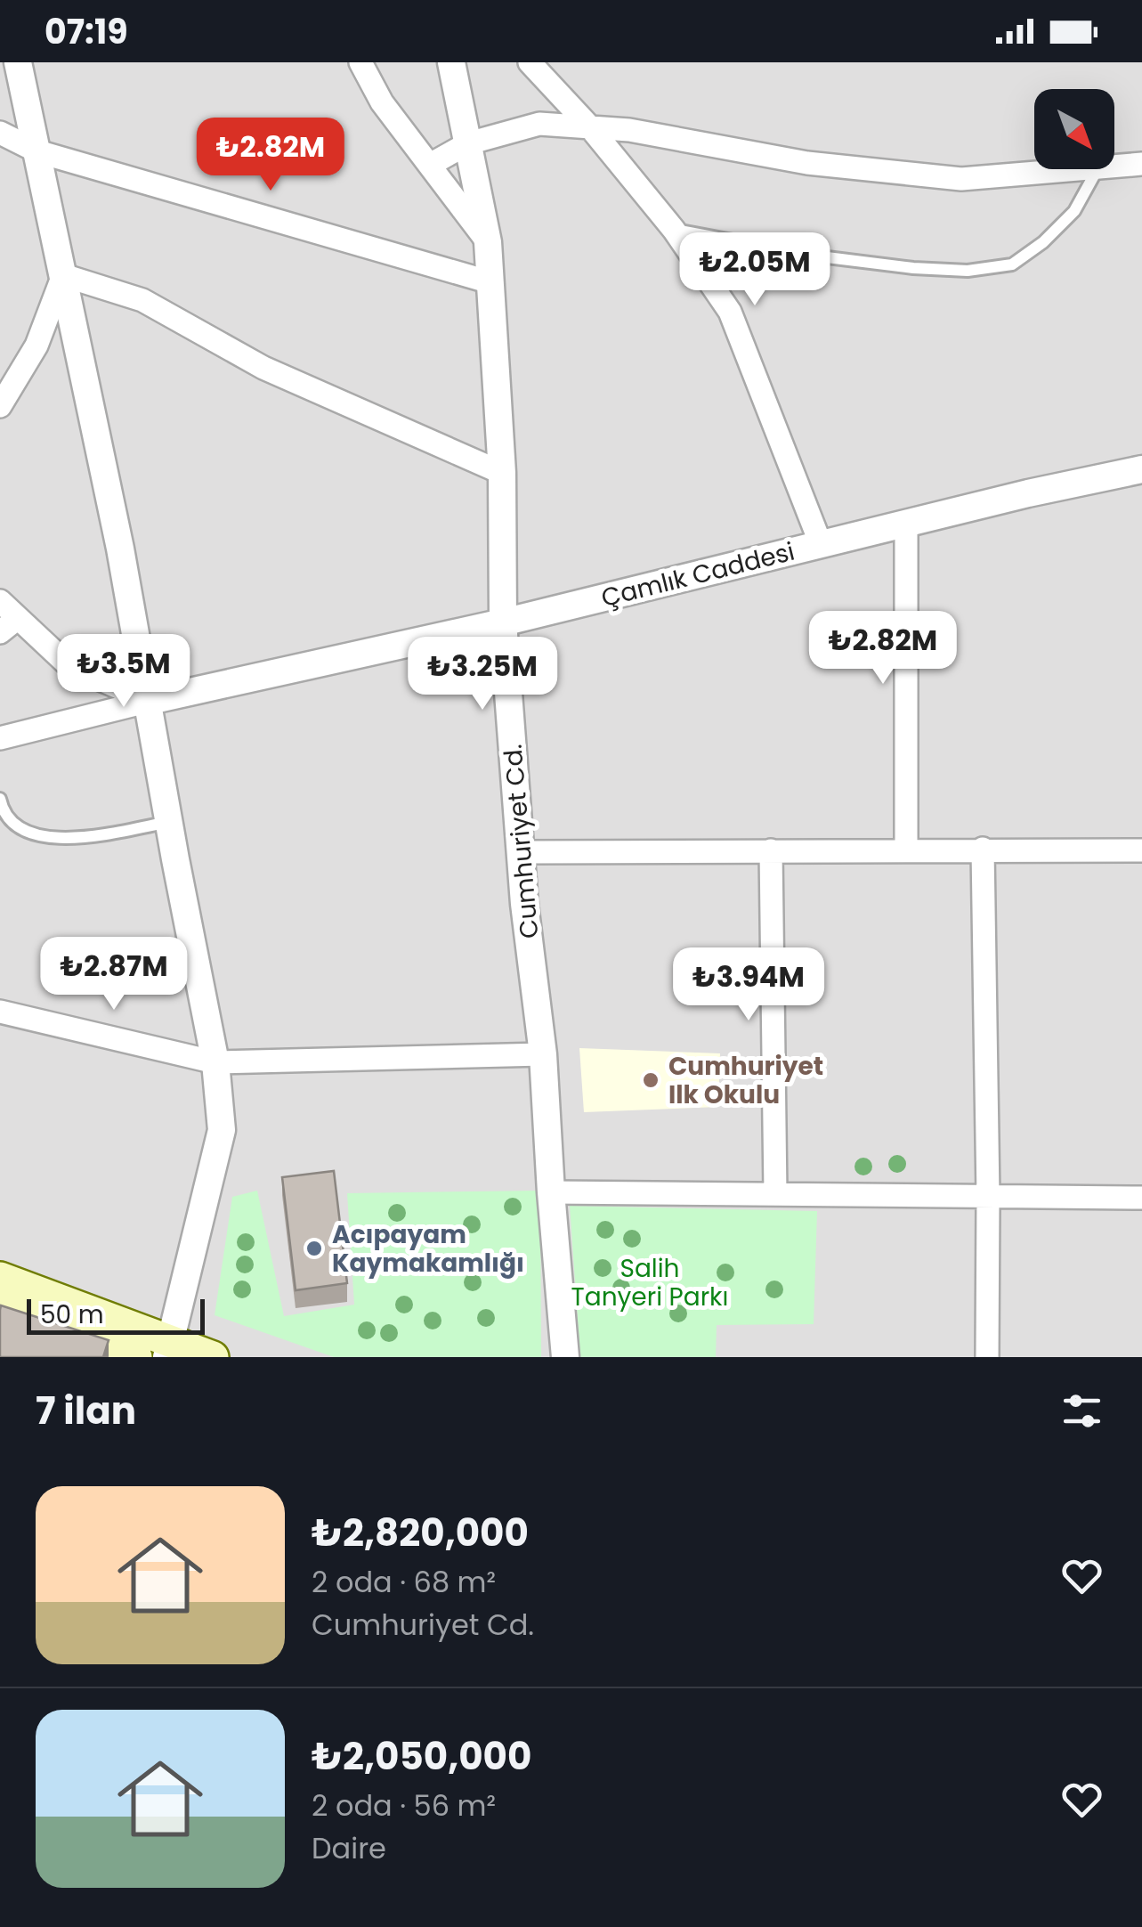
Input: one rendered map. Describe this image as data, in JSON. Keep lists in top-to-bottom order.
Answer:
{
  "streets": {
    "street": ["Çamlık Caddesi", "Cumhuriyet Cd."]
  },
  "crossings": [
    ["Çamlık Caddesi", "Cumhuriyet Cd."]
  ],
  "parks": ["Salih Tanyeri Parkı"],
  "places": ["Cumhuriyet Ilk Okulu", "Acıpayam Kaymakamlığı"],
  "scale_bar": "50 m",
  "north": "bottom right",
  "page": {
    "status": "07:19",
    "price": [
      "₺2.82M",
      "₺2.05M",
      "₺2.82M",
      "₺3.5M",
      "₺3.25M",
      "₺2.87M",
      "₺3.94M"
    ],
    "scale": "50 m",
    "heading": "7 ilan",
    "list": [
      {
        "name": "₺2,820,000",
        "note": "2 oda · 68 m² · Cumhuriyet Cd."
      },
      {
        "name": "₺2,050,000",
        "note": "2 oda · 56 m² · Daire"
      }
    ]
  }
}
